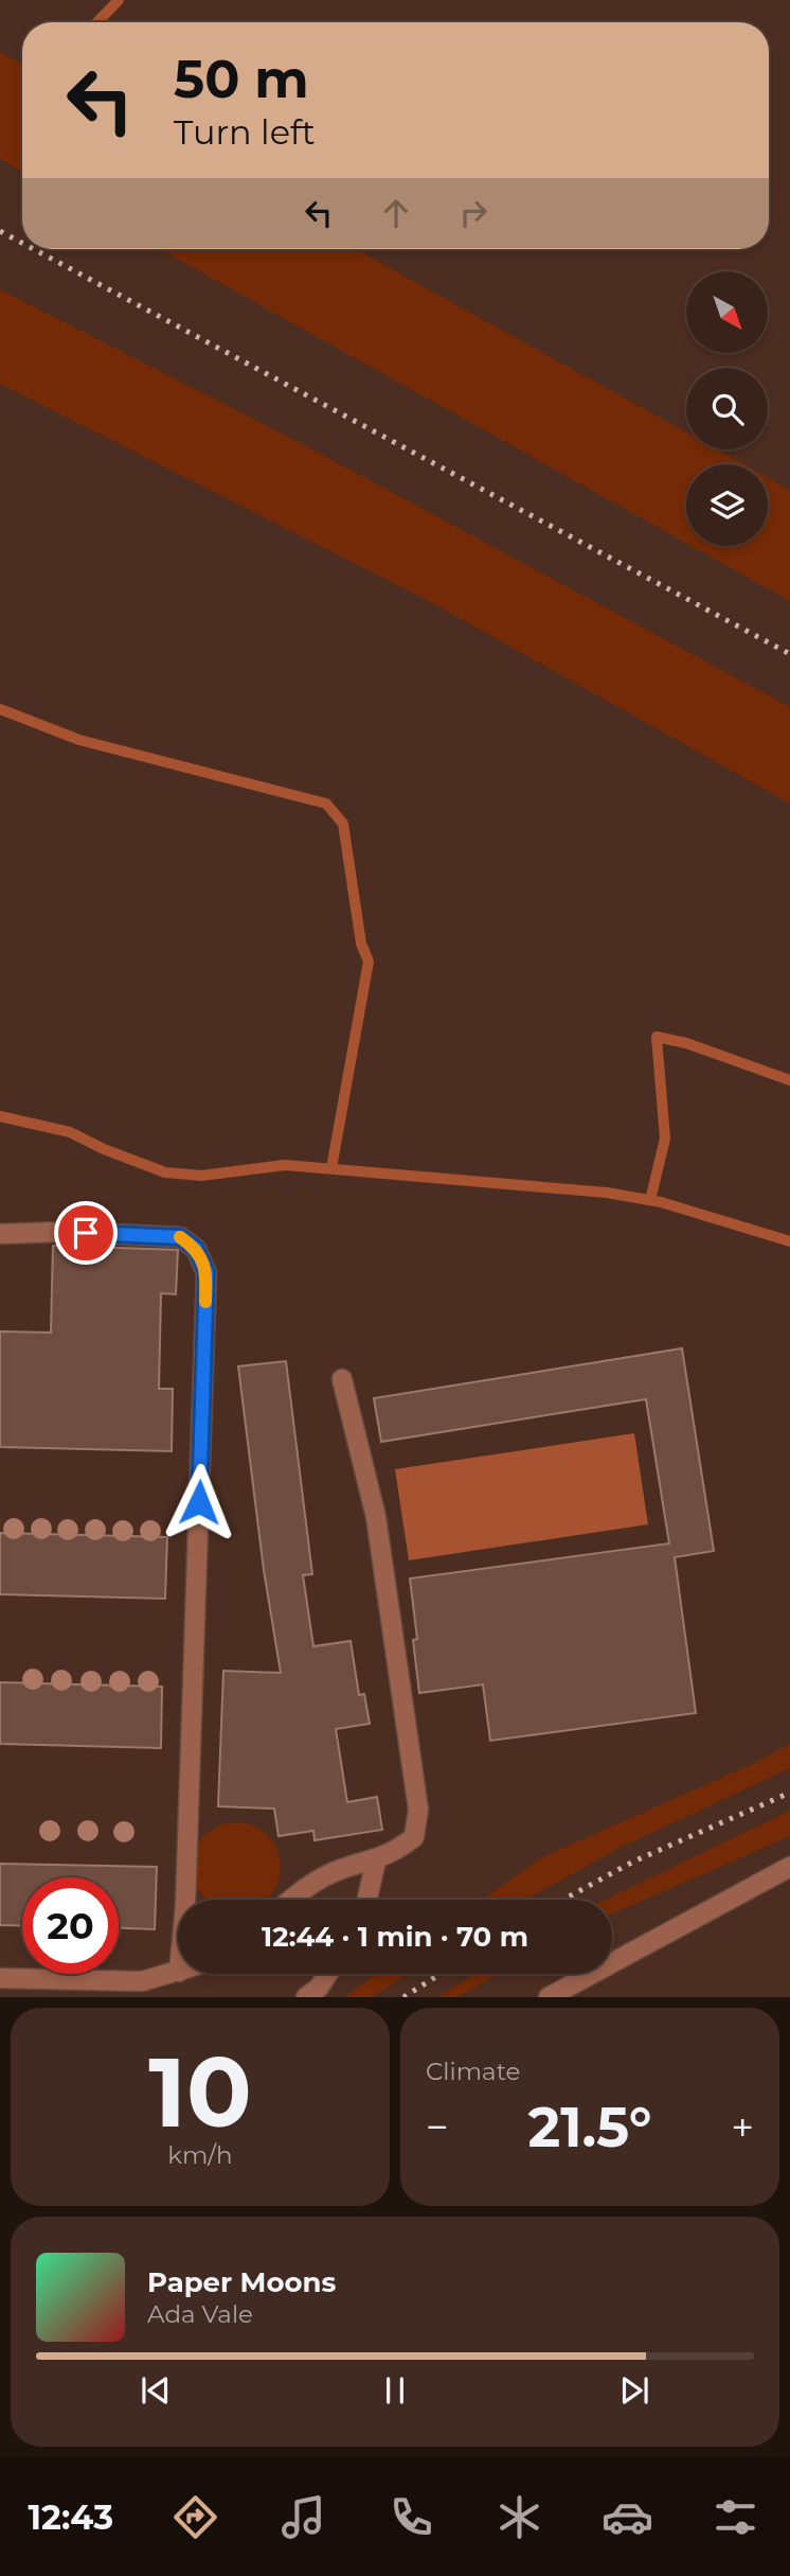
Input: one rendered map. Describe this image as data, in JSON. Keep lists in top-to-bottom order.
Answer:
{
  "north": "bottom right",
  "page": {
    "turn": ["50 m", "Turn left"],
    "limit": "20",
    "trip": "12:44 · 1 min · 70 m",
    "tile": [
      ["10", "km/h"],
      "Climate"
    ],
    "heat": ["−", "21.5°", "+"],
    "song": ["Paper Moons", "Ada Vale"],
    "tabs": "12:43"
  }
}
